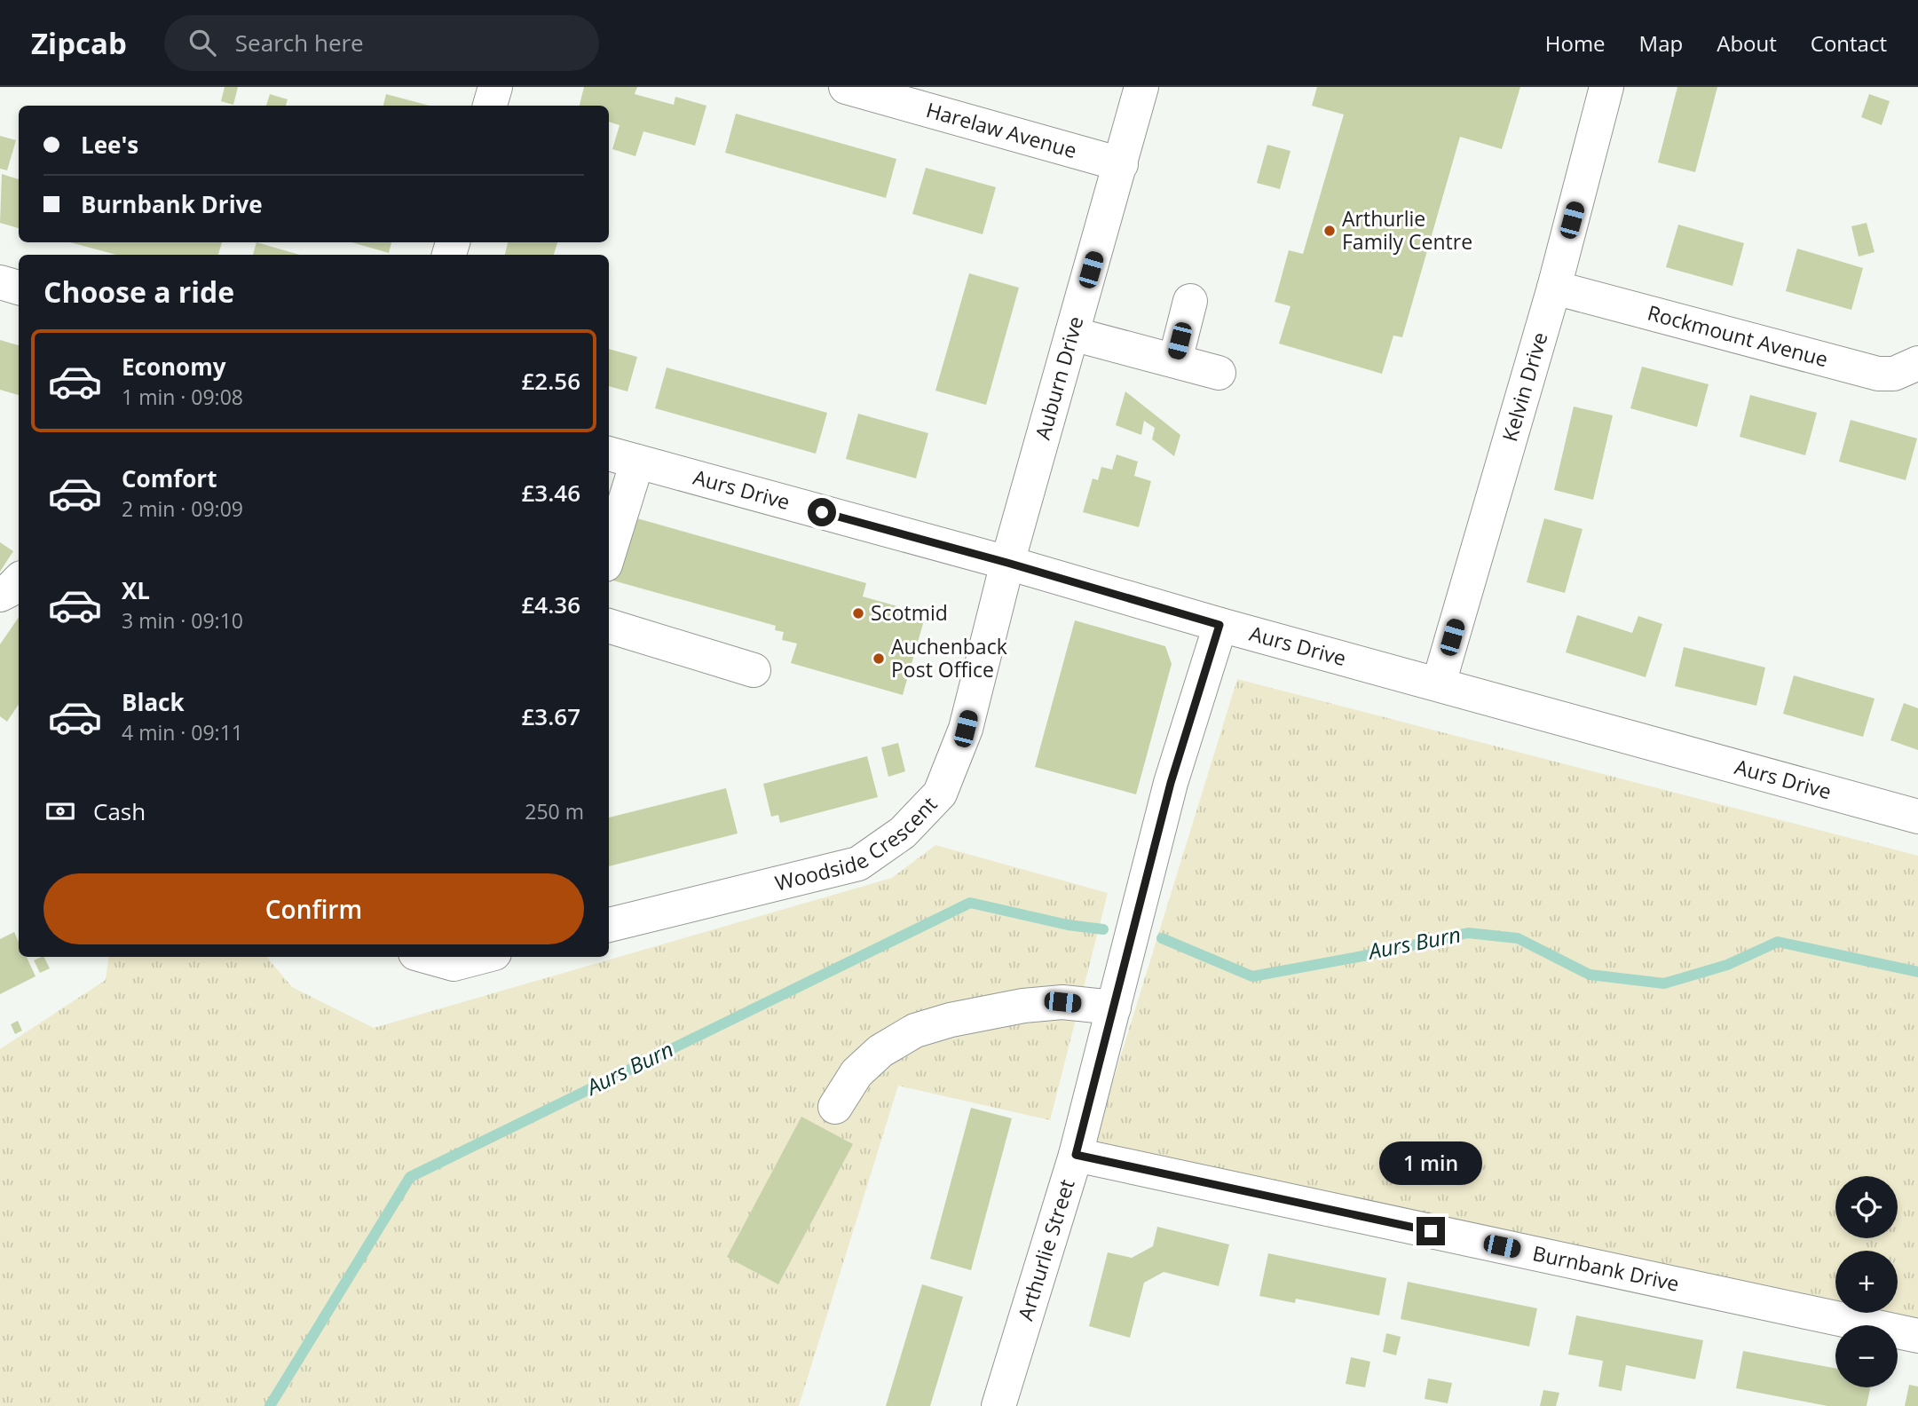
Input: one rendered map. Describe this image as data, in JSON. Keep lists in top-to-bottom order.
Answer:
{
  "streets": {
    "street": [
      "Harelaw Avenue",
      "Rockmount Avenue",
      "Auburn Drive",
      "Kelvin Drive",
      "Aurs Drive",
      "Woodside Crescent",
      "Arthurlie Street",
      "Burnbank Drive"
    ]
  },
  "crossings": [
    ["Harelaw Avenue", "Auburn Drive"],
    ["Rockmount Avenue", "Kelvin Drive"],
    ["Auburn Drive", "Aurs Drive"],
    ["Auburn Drive", "Woodside Crescent"],
    ["Kelvin Drive", "Aurs Drive"],
    ["Aurs Drive", "Woodside Crescent"],
    ["Aurs Drive", "Arthurlie Street"],
    ["Arthurlie Street", "Burnbank Drive"]
  ],
  "water": ["Aurs Burn"],
  "places": ["Arthurlie Family Centre", "Scotmid", "Auchenback Post Office"],
  "page": {
    "header": "Zipcab",
    "search": "Search here",
    "nav": [
      "Home",
      "Map",
      "About",
      "Contact"
    ],
    "banner": ["Lee's", "Burnbank Drive"],
    "heading": "Choose a ride",
    "list": [
      {
        "name": "Economy",
        "note": "1 min · 09:08",
        "value": "£2.56"
      },
      {
        "name": "Comfort",
        "note": "2 min · 09:09",
        "value": "£3.46"
      },
      {
        "name": "XL",
        "note": "3 min · 09:10",
        "value": "£4.36"
      },
      {
        "name": "Black",
        "note": "4 min · 09:11",
        "value": "£3.67"
      }
    ],
    "pay": ["Cash", "250 m"],
    "buttons": "Confirm",
    "bubble": "1 min",
    "map_buttons": ["+", "−"]
  }
}
